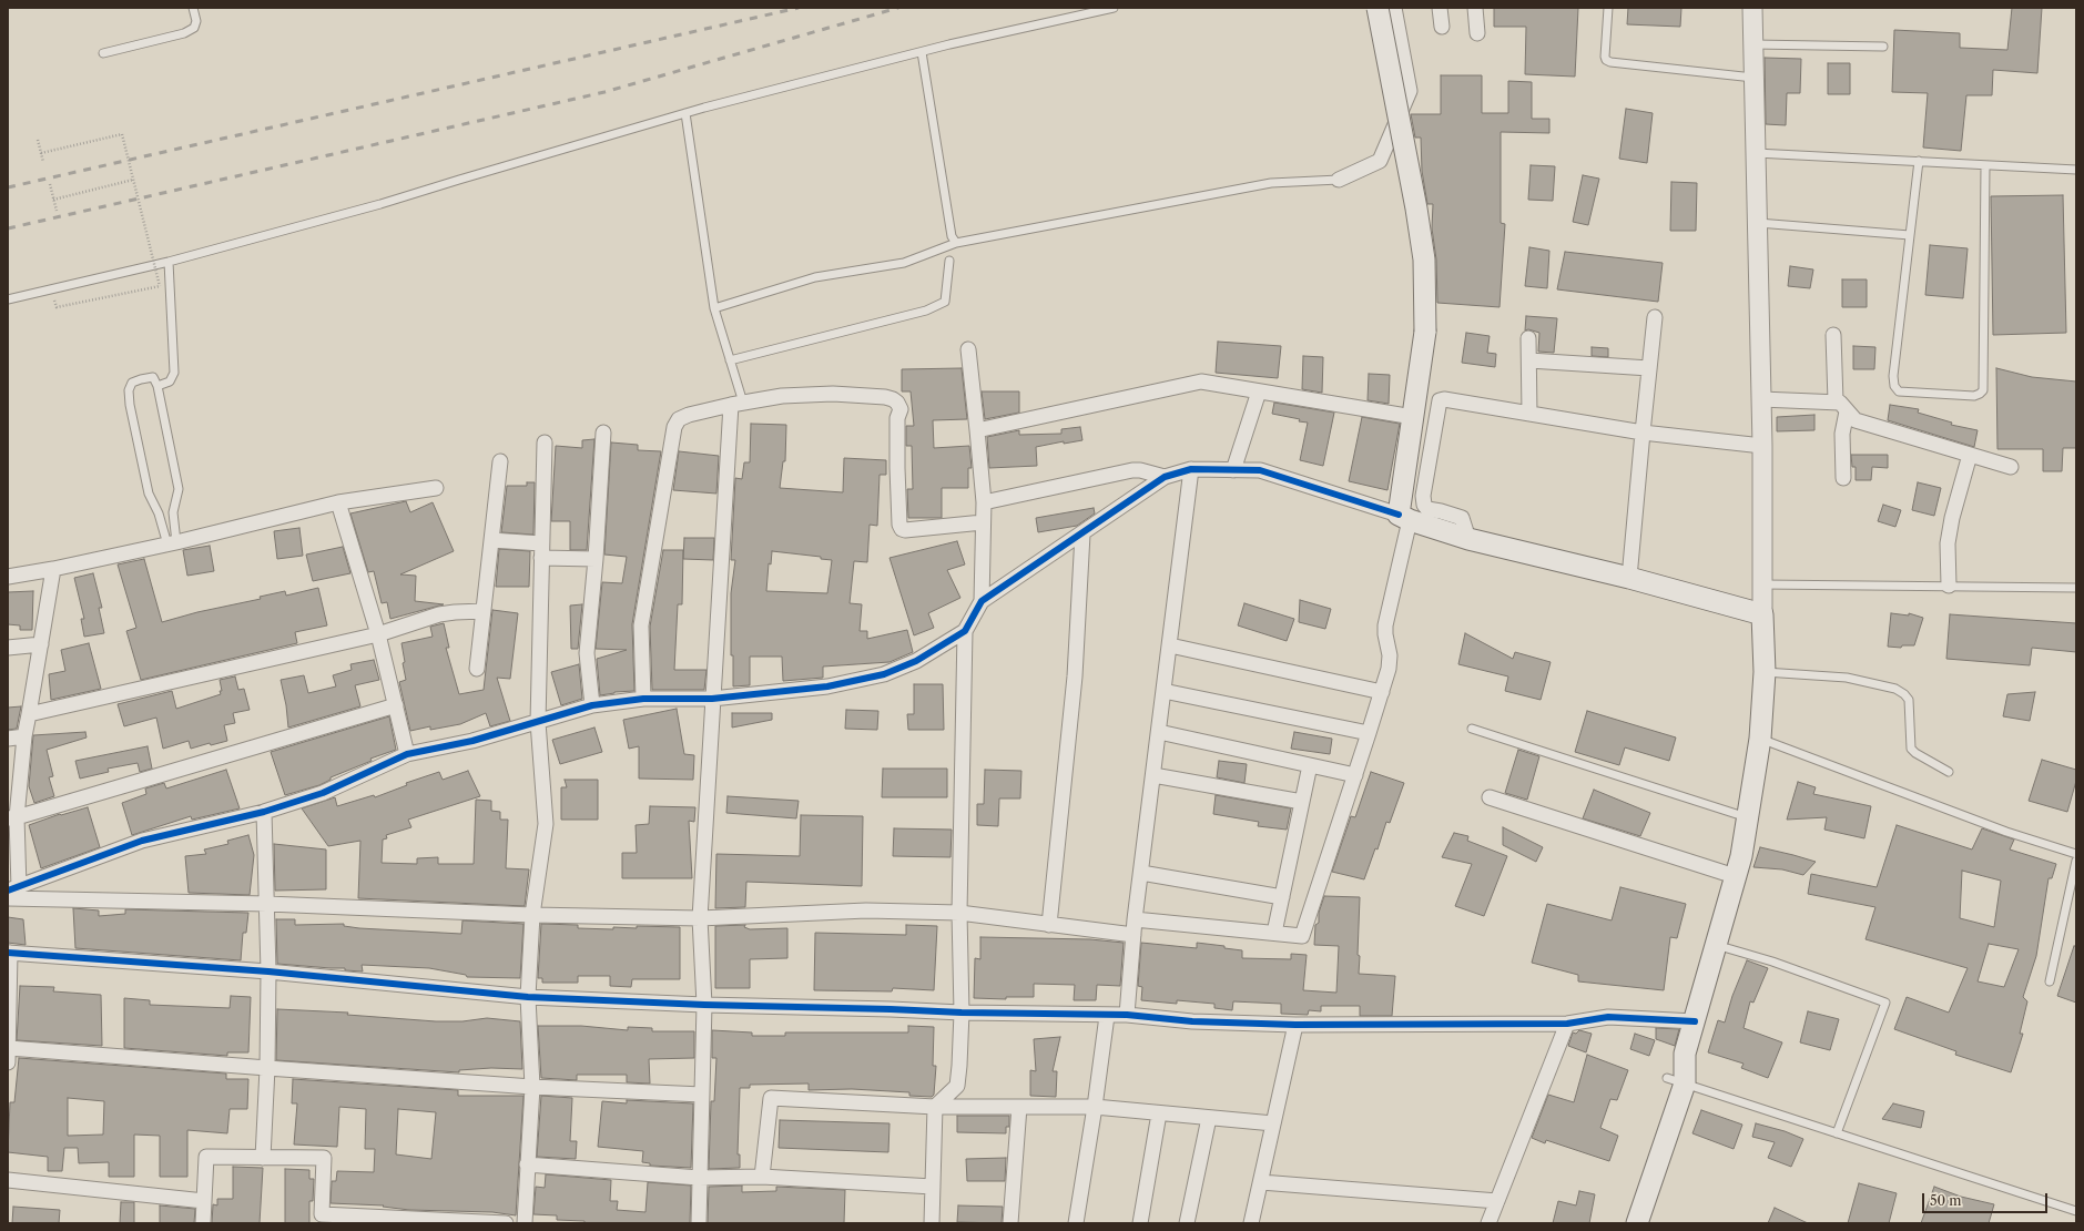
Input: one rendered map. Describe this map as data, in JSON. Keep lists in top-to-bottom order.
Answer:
{
  "scale_bar": "50 m"
}
